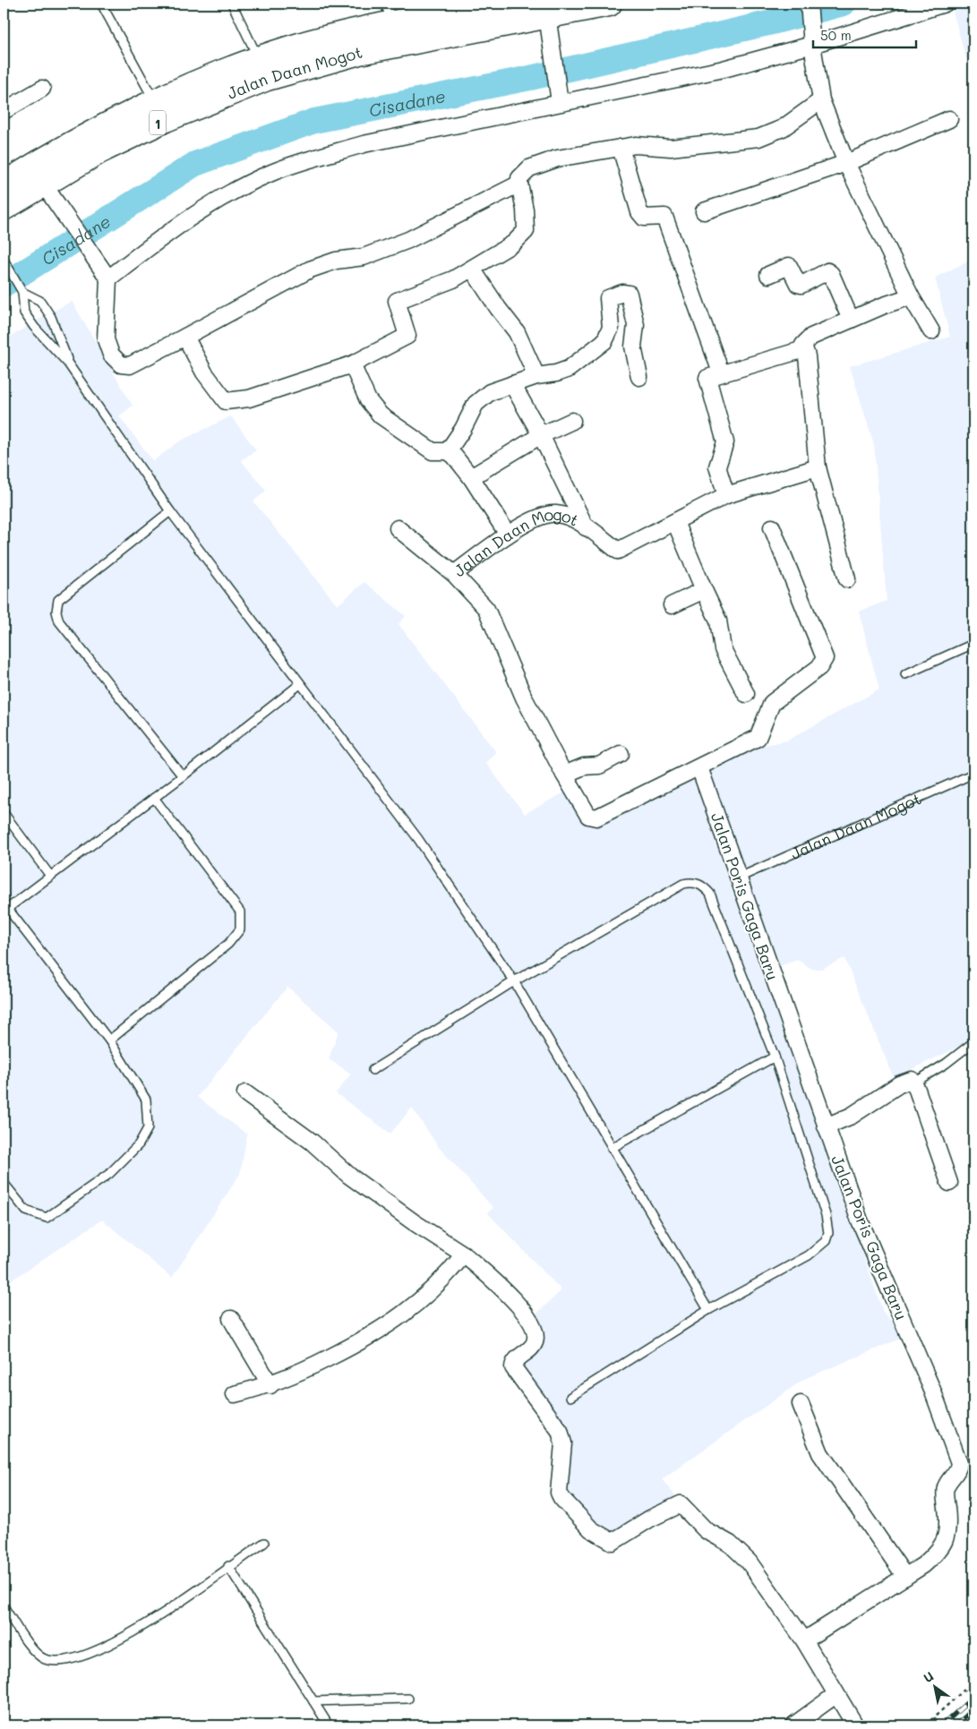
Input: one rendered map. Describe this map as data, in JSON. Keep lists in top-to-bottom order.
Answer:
{
  "streets": {
    "highway": ["Jalan Daan Mogot", "1"],
    "street": ["Jalan Poris Gaga Baru"]
  },
  "crossings": [
    ["Jalan Daan Mogot", "Jalan Poris Gaga Baru"]
  ],
  "water": ["Cisadane"],
  "scale_bar": "50 m",
  "north": "top left"
}
